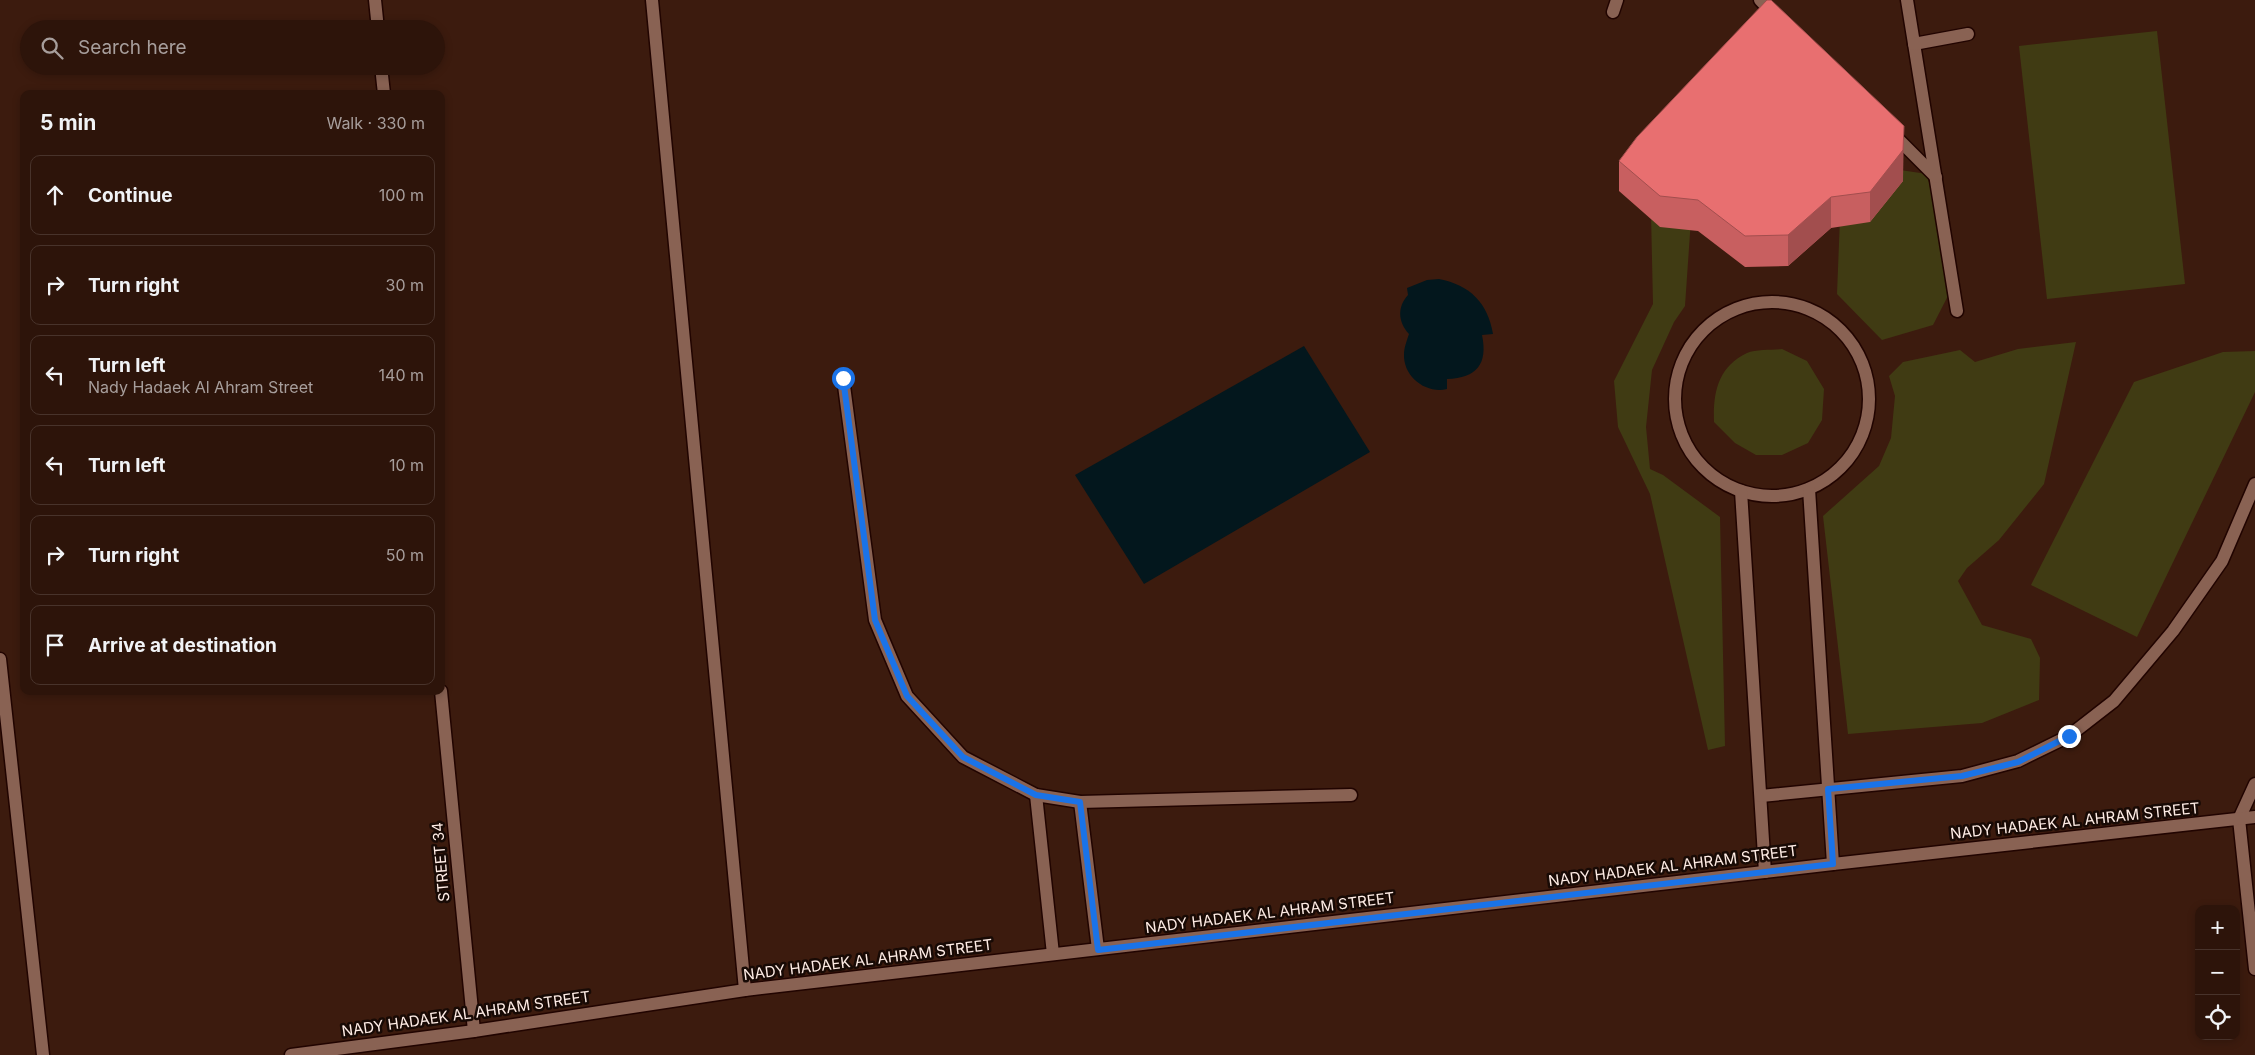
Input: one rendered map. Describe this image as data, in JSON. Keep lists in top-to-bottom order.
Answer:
{
  "streets": {
    "street": ["NADY HADAEK AL AHRAM STREET", "STREET 34"]
  },
  "crossings": [
    ["NADY HADAEK AL AHRAM STREET", "STREET 34"]
  ],
  "page": {
    "search": "Search here",
    "heading": ["5 min", "Walk · 330 m"],
    "list": [
      ["Continue", "100 m"],
      ["Turn right", "30 m"],
      ["Turn left", "Nady Hadaek Al Ahram Street", "140 m"],
      ["Turn left", "10 m"],
      ["Turn right", "50 m"],
      "Arrive at destination"
    ],
    "map_buttons": ["+", "−"]
  }
}
